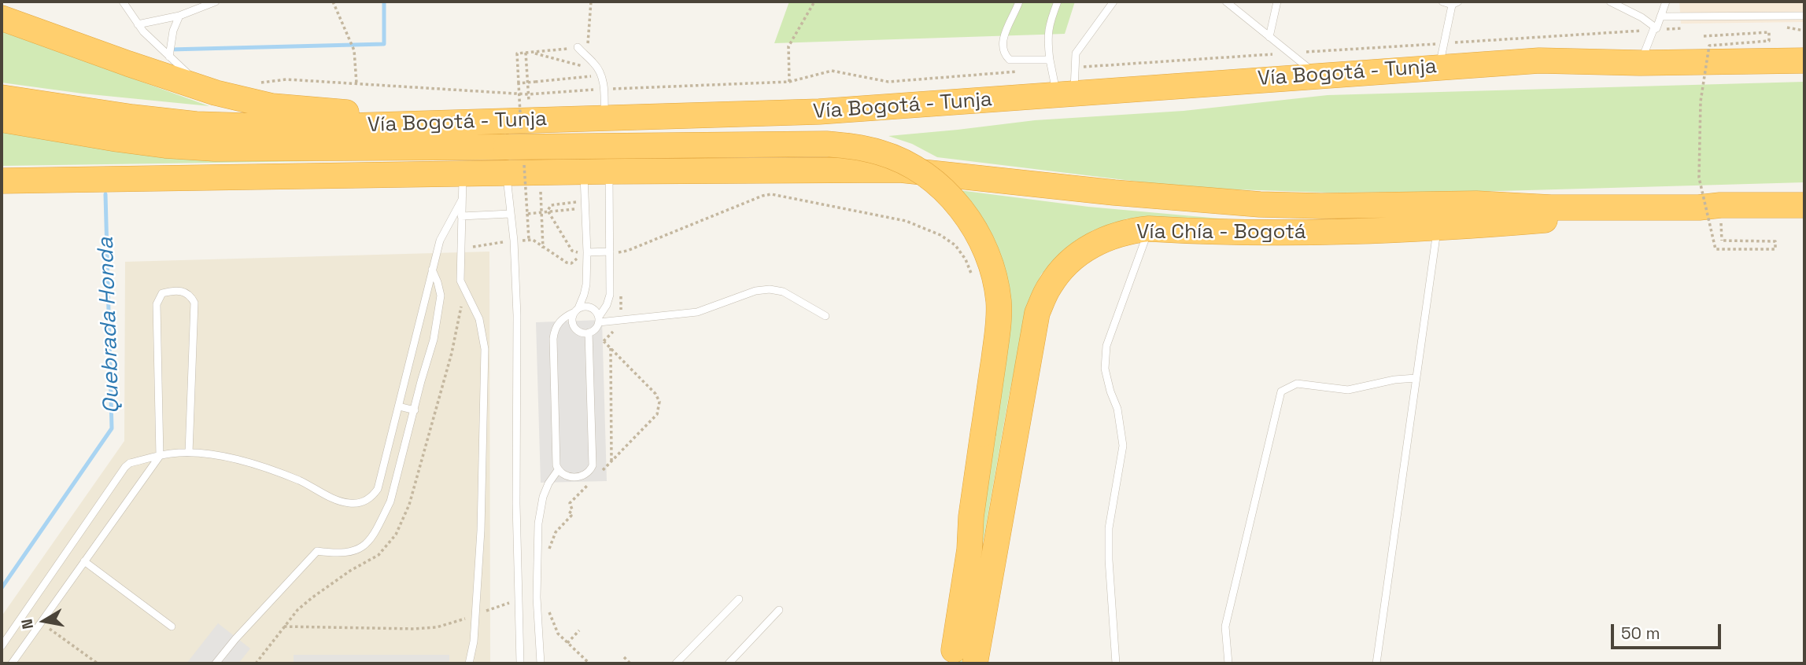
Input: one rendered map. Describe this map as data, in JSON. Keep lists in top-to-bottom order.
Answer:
{
  "streets": {
    "highway": ["Vía Bogotá - Tunja", "Vía Chía - Bogotá"]
  },
  "water": ["Quebrada Honda"],
  "scale_bar": "50 m",
  "north": "left"
}
